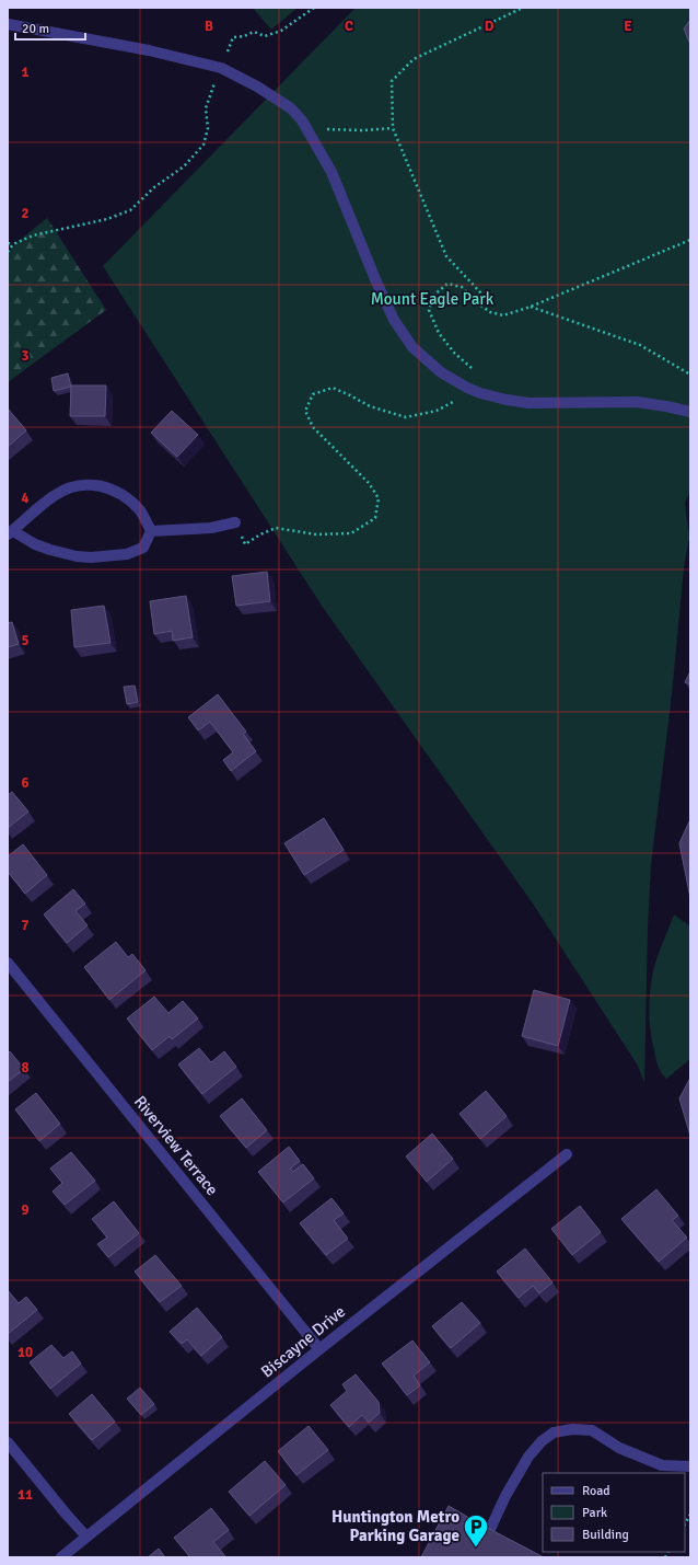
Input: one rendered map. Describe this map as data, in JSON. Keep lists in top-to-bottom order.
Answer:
{
  "streets": {
    "street": ["Riverview Terrace", "Biscayne Drive"]
  },
  "crossings": [
    ["Riverview Terrace", "Biscayne Drive"]
  ],
  "parks": ["Mount Eagle Park"],
  "places": {
    "parking": ["Huntington Metro Parking Garage"]
  },
  "legend": ["Road", "Park", "Building"],
  "scale_bar": "20 m",
  "grid": {
    "columns": [
      "B",
      "C",
      "D",
      "E"
    ],
    "rows": [
      "1",
      "2",
      "3",
      "4",
      "5",
      "6",
      "7",
      "8",
      "9",
      "10",
      "11"
    ]
  }
}
